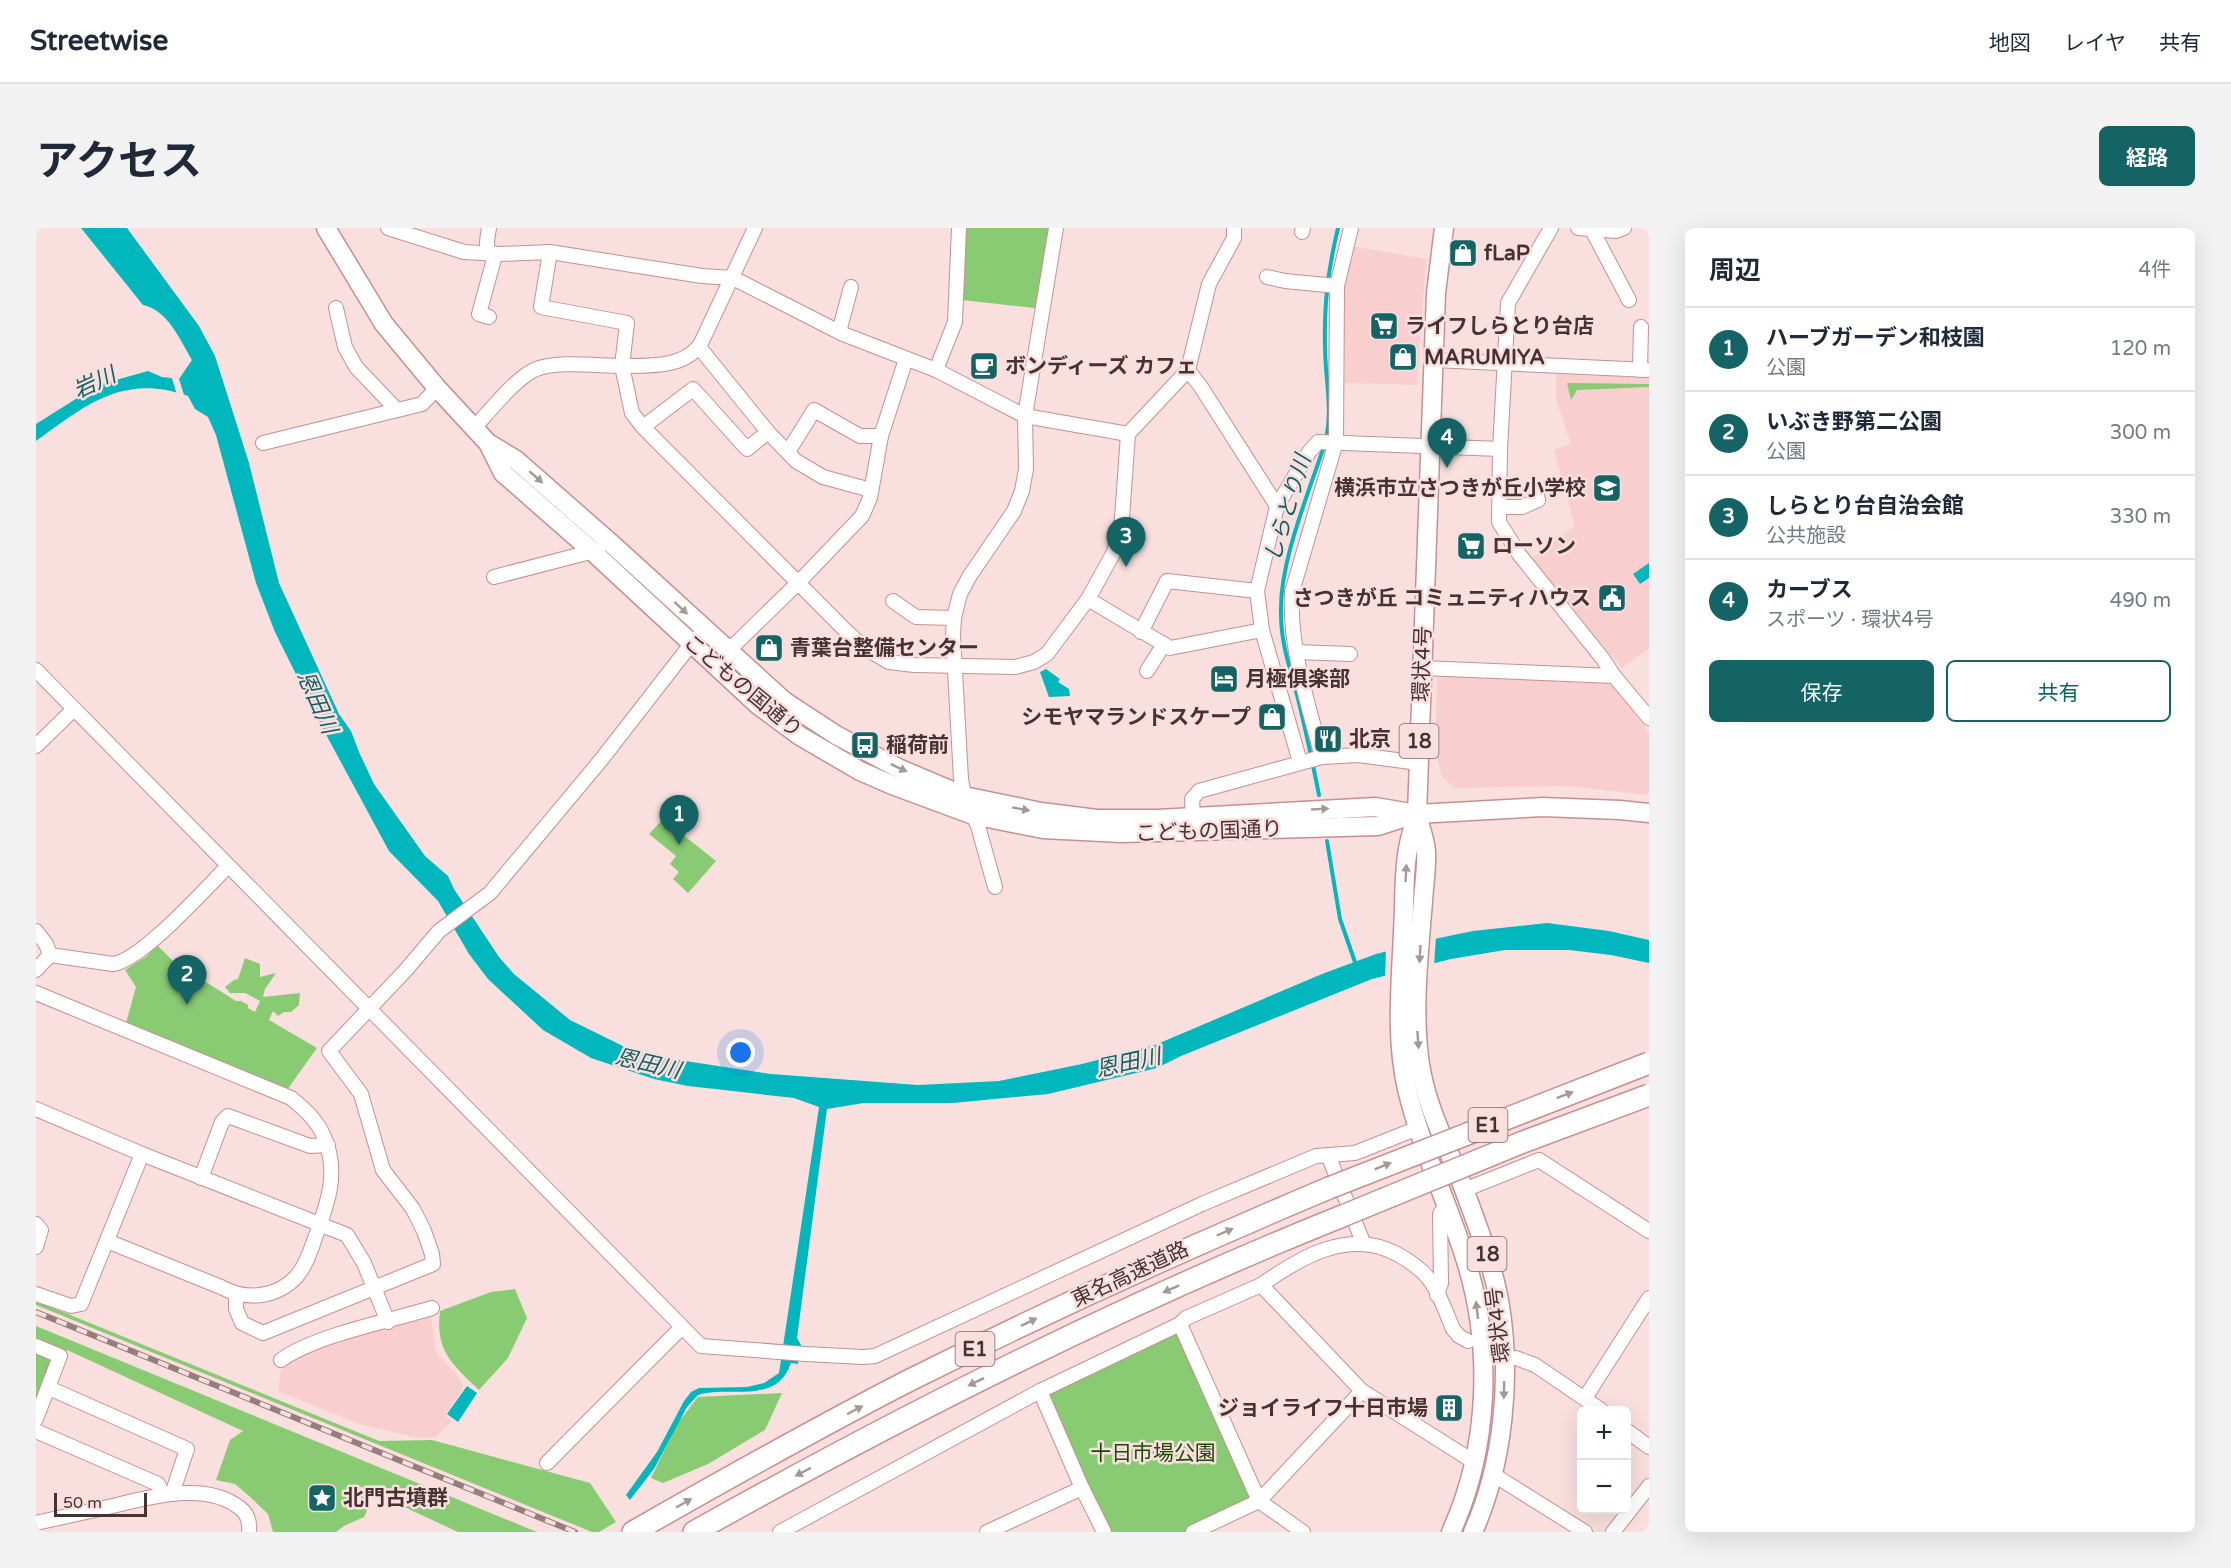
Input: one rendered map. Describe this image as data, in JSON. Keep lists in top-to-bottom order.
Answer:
{
  "streets": {
    "highway": ["E1", "東名高速道路"],
    "main road": ["環状4号", "こどもの国通り", "18"]
  },
  "crossings": [
    ["環状4号", "こどもの国通り"]
  ],
  "water": ["岩川", "しらとり川", "恩田川"],
  "parks": ["十日市場公園"],
  "places": {
    "shop": [
      "fLaP",
      "MARUMIYA",
      "青葉台整備センター",
      "シモヤマランドスケープ"
    ],
    "supermarket": ["ライフしらとり台店", "ローソン"],
    "cafe": ["ボンディーズ カフェ"],
    "school or university": ["横浜市立さつきが丘小学校"],
    "public building": ["さつきが丘 コミュニティハウス"],
    "hotel": ["月極俱楽部"],
    "restaurant": ["北京"],
    "bus stop": ["稲荷前"],
    "building": ["ジョイライフ十日市場"],
    "place": ["北門古墳群"]
  },
  "scale_bar": "50 m",
  "page": {
    "header": "Streetwise",
    "nav": ["地図", "レイヤ", "共有"],
    "title": "アクセス",
    "buttons": [
      "経路",
      ["保存", "共有"]
    ],
    "heading": ["周辺", "4件"],
    "list": [
      {
        "mark": "1",
        "name": "ハーブガーデン和枝園",
        "note": "公園",
        "value": "120 m"
      },
      {
        "mark": "2",
        "name": "いぶき野第二公園",
        "note": "公園",
        "value": "300 m"
      },
      {
        "mark": "3",
        "name": "しらとり台自治会館",
        "note": "公共施設",
        "value": "330 m"
      },
      {
        "mark": "4",
        "name": "カーブス",
        "note": "スポーツ · 環状4号",
        "value": "490 m"
      }
    ],
    "pins": [
      "4",
      "3",
      "1",
      "2"
    ],
    "map_buttons": ["+", "−"],
    "scale": "50 m"
  }
}
